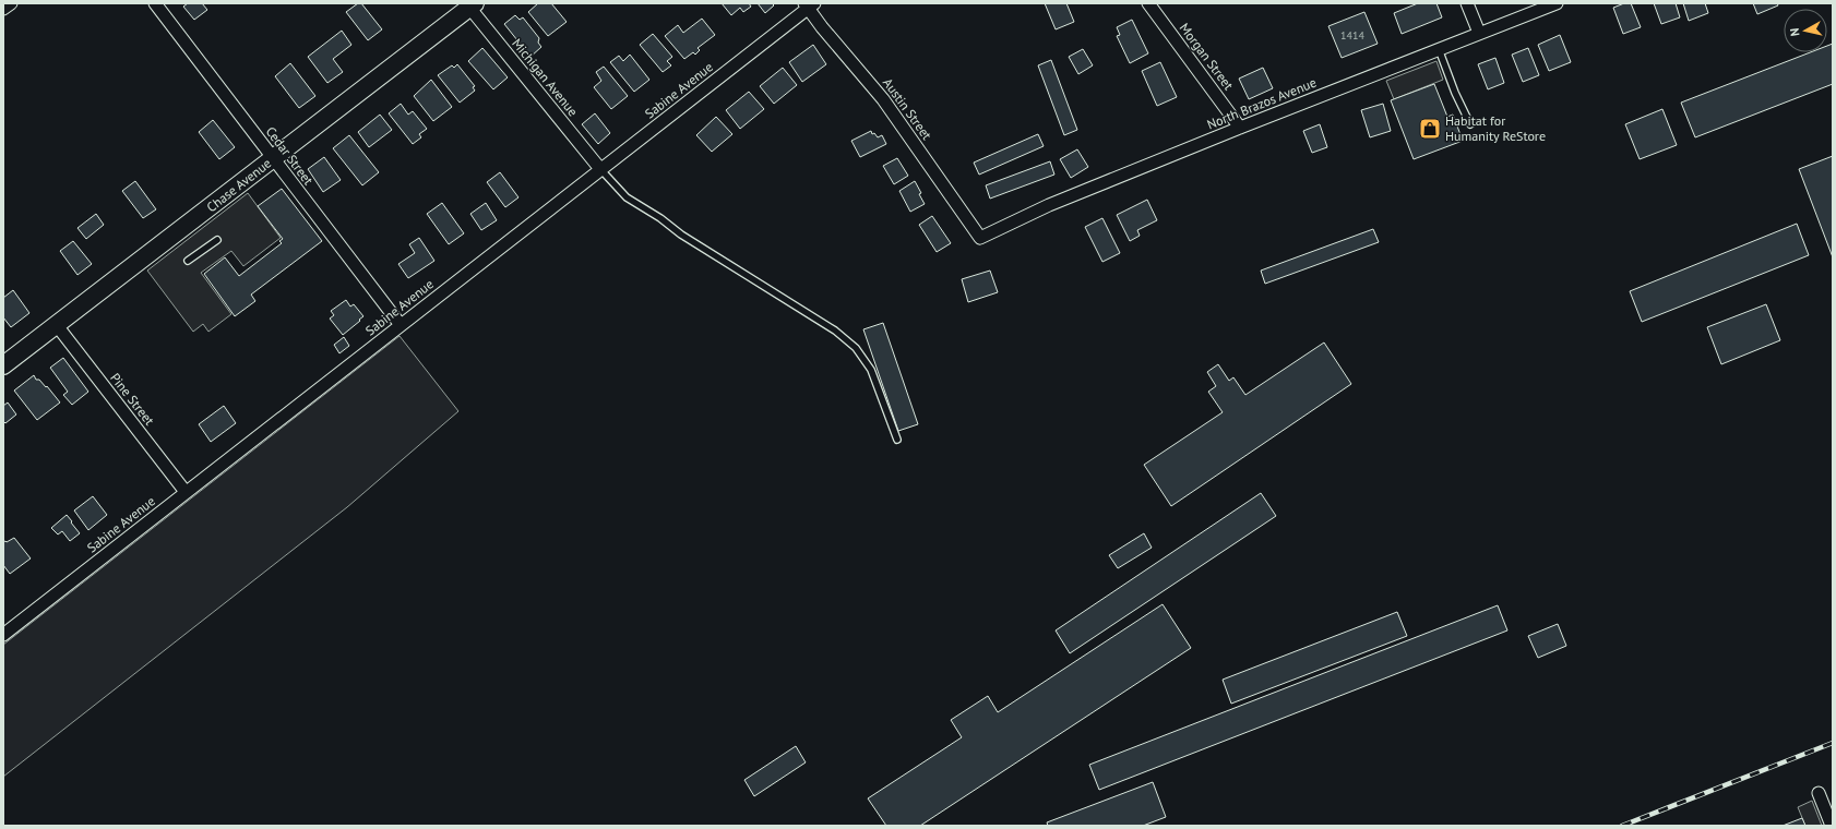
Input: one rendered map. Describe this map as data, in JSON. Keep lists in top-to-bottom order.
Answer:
{
  "streets": {
    "street": [
      "Morgan Street",
      "Michigan Avenue",
      "Sabine Avenue",
      "North Brazos Avenue",
      "Austin Street",
      "Cedar Street",
      "Chase Avenue",
      "Pine Street"
    ]
  },
  "crossings": [
    ["Morgan Street", "North Brazos Avenue"],
    ["Michigan Avenue", "Sabine Avenue"],
    ["Michigan Avenue", "Chase Avenue"],
    ["Sabine Avenue", "Austin Street"],
    ["Sabine Avenue", "Cedar Street"],
    ["Sabine Avenue", "Pine Street"],
    ["North Brazos Avenue", "Austin Street"],
    ["Cedar Street", "Chase Avenue"],
    ["Chase Avenue", "Pine Street"]
  ],
  "places": {
    "shop": ["Habitat for Humanity ReStore"]
  },
  "house_numbers": ["1414"],
  "north": "left"
}
